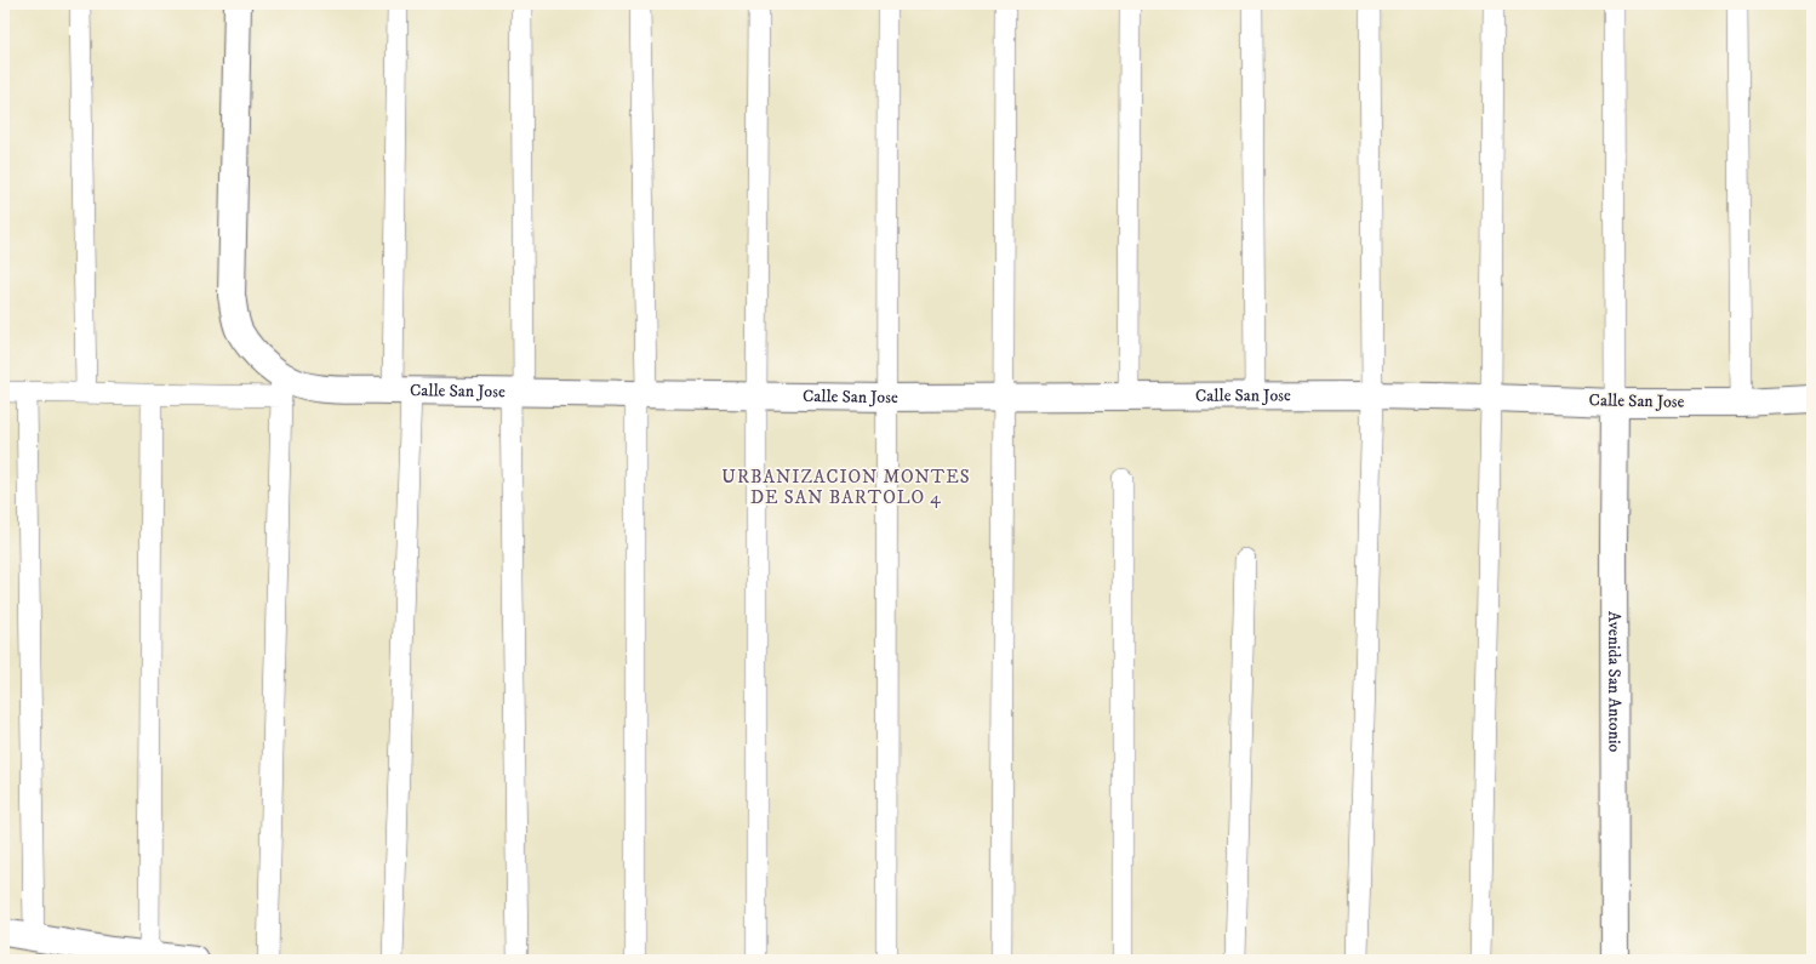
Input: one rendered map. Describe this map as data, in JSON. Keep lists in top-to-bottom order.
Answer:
{
  "streets": {
    "street": ["Calle San Jose", "Avenida San Antonio"]
  },
  "crossings": [
    ["Calle San Jose", "Avenida San Antonio"]
  ],
  "districts": ["URBANIZACION MONTES DE SAN BARTOLO 4"]
}
